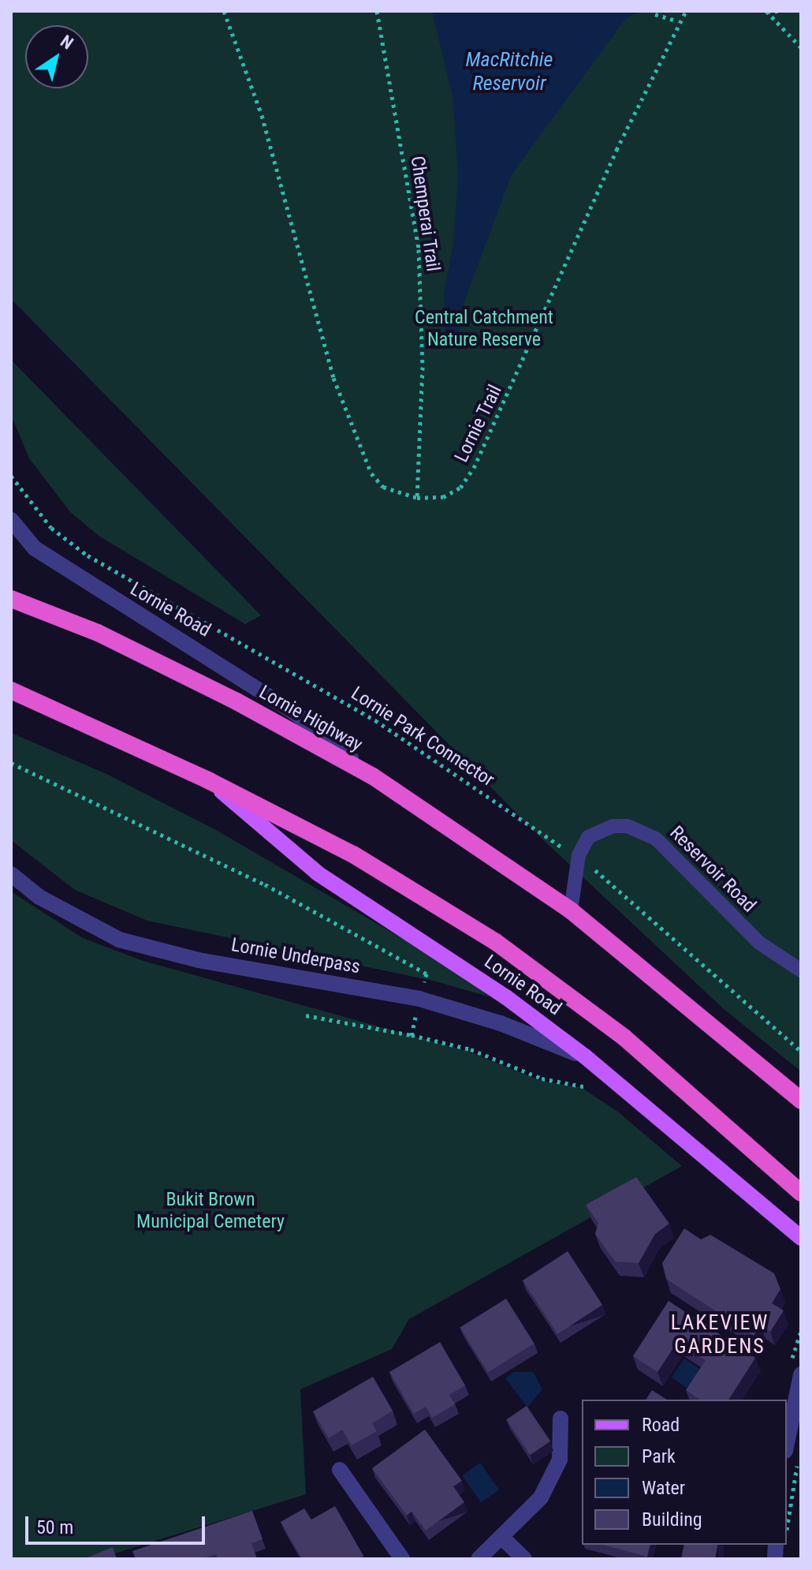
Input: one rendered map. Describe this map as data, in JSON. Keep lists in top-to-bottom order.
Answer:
{
  "streets": {
    "highway": ["Lornie Road", "Lornie Highway"],
    "street": ["Lornie Underpass"],
    "lane": ["Reservoir Road"],
    "path": ["Chemperai Trail", "Lornie Trail", "Lornie Park Connector"]
  },
  "crossings": [
    ["Chemperai Trail", "Lornie Trail"],
    ["Lornie Road", "Lornie Highway"],
    ["Lornie Road", "Lornie Underpass"],
    ["Lornie Park Connector", "Reservoir Road"]
  ],
  "districts": ["LAKEVIEW GARDENS"],
  "water": ["MacRitchie Reservoir"],
  "parks": ["Central Catchment Nature Reserve", "Bukit Brown Municipal Cemetery"],
  "legend": [
    "Road",
    "Park",
    "Water",
    "Building"
  ],
  "scale_bar": "50 m",
  "north": "top right"
}
